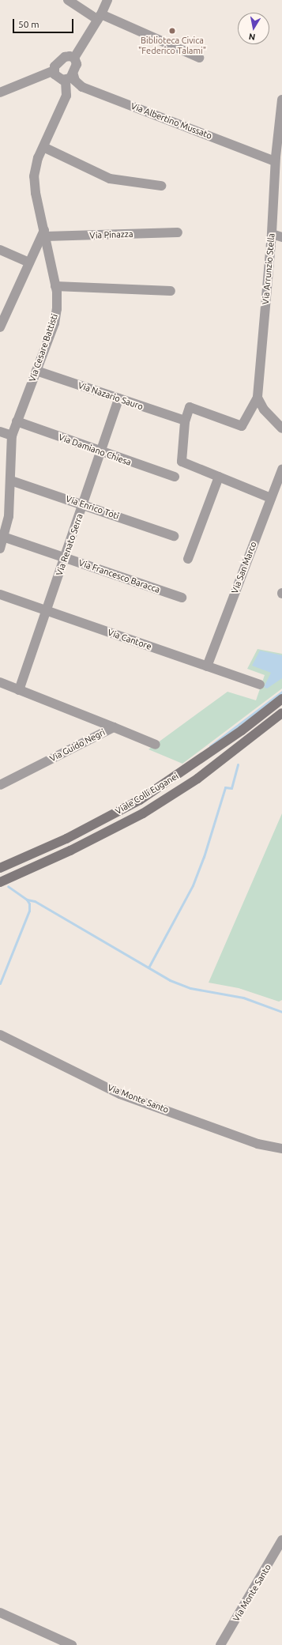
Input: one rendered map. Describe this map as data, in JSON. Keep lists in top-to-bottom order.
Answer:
{
  "streets": {
    "main road": ["Viale Colli Euganei"],
    "street": [
      "Via Albertino Mussato",
      "Via Pinazza",
      "Via Arrunzio Stella",
      "Via Cesare Battisti",
      "Via Nazario Sauro",
      "Via Damiano Chiesa",
      "Via Enrico Toti",
      "Via Renato Serra",
      "Via San Marco",
      "Via Francesco Baracca",
      "Via Cantore",
      "Via Guido Negri",
      "Via Monte Santo"
    ]
  },
  "crossings": [
    ["Via Albertino Mussato", "Via Arrunzio Stella"],
    ["Via Albertino Mussato", "Via Cesare Battisti"],
    ["Via Pinazza", "Via Cesare Battisti"],
    ["Via Cesare Battisti", "Via Nazario Sauro"],
    ["Via Cesare Battisti", "Via Damiano Chiesa"],
    ["Via Cesare Battisti", "Via Enrico Toti"],
    ["Via Cesare Battisti", "Via Francesco Baracca"],
    ["Via Nazario Sauro", "Via Renato Serra"],
    ["Via Damiano Chiesa", "Via Renato Serra"],
    ["Via Enrico Toti", "Via Renato Serra"],
    ["Via Renato Serra", "Via Francesco Baracca"],
    ["Via Renato Serra", "Via Cantore"],
    ["Via Renato Serra", "Via Guido Negri"],
    ["Via San Marco", "Via Cantore"]
  ],
  "places": ["Biblioteca Civica \"Federico Talami\""],
  "scale_bar": "50 m",
  "north": "bottom"
}
